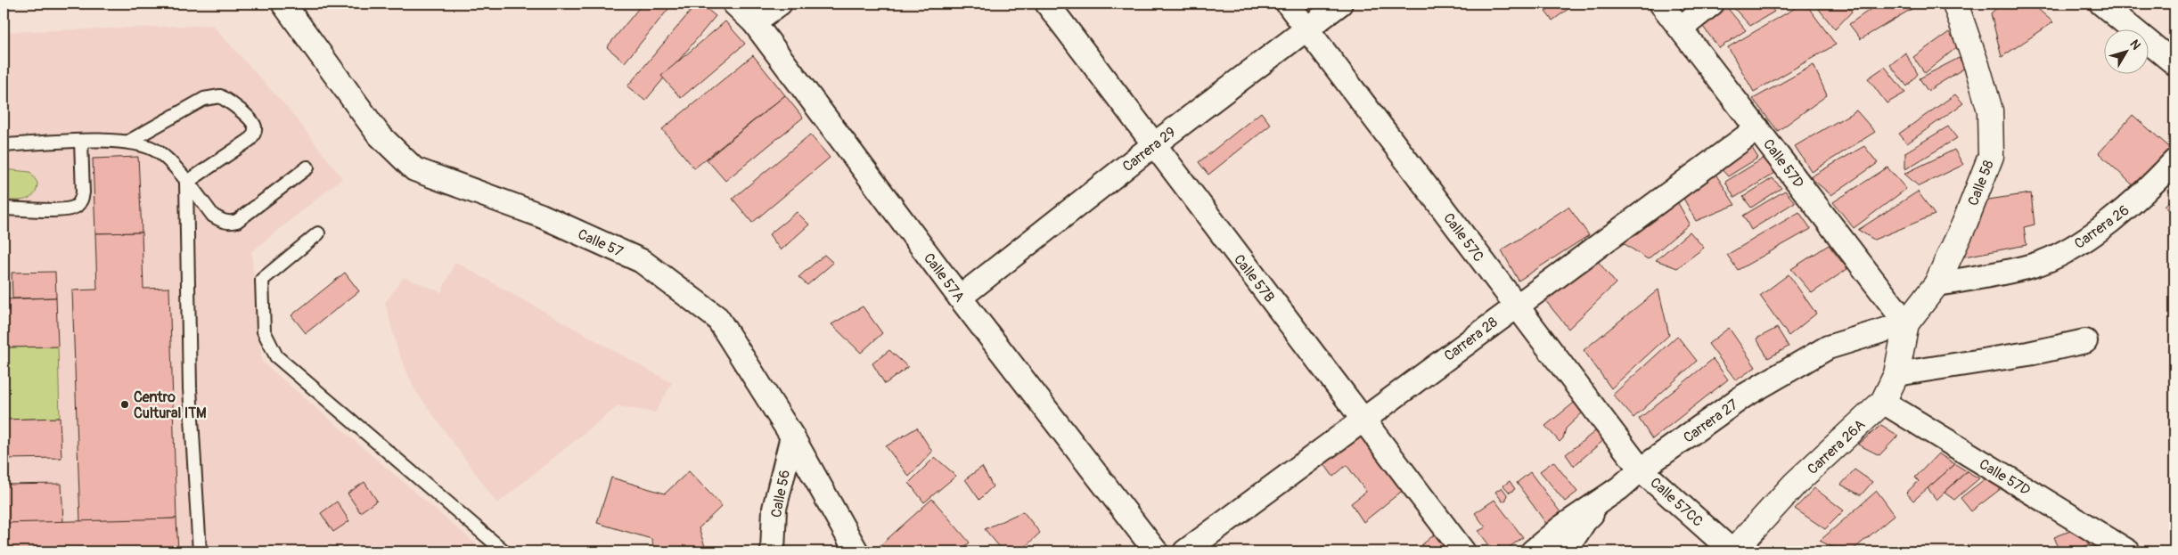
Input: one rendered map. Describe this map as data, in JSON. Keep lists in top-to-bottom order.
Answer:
{
  "streets": {
    "street": [
      "Carrera 29",
      "Calle 57D",
      "Calle 58",
      "Carrera 26",
      "Calle 57C",
      "Calle 57",
      "Calle 57A",
      "Calle 57B",
      "Carrera 28",
      "Carrera 27",
      "Carrera 26A",
      "Calle 56",
      "Calle 57CC"
    ]
  },
  "crossings": [
    ["Carrera 29", "Calle 57C"],
    ["Carrera 29", "Calle 57A"],
    ["Carrera 29", "Calle 57B"],
    ["Calle 57D", "Calle 58"],
    ["Calle 57D", "Carrera 28"],
    ["Calle 57D", "Carrera 27"],
    ["Calle 57D", "Carrera 26A"],
    ["Calle 58", "Carrera 26"],
    ["Calle 58", "Carrera 27"],
    ["Calle 58", "Carrera 26A"],
    ["Calle 57C", "Carrera 28"],
    ["Calle 57C", "Carrera 27"],
    ["Calle 57C", "Calle 57CC"],
    ["Calle 57", "Calle 56"],
    ["Calle 57B", "Carrera 28"],
    ["Carrera 27", "Carrera 26A"],
    ["Carrera 27", "Calle 57CC"],
    ["Carrera 26A", "Calle 57CC"]
  ],
  "places": ["Centro Cultural ITM"],
  "north": "top right"
}
